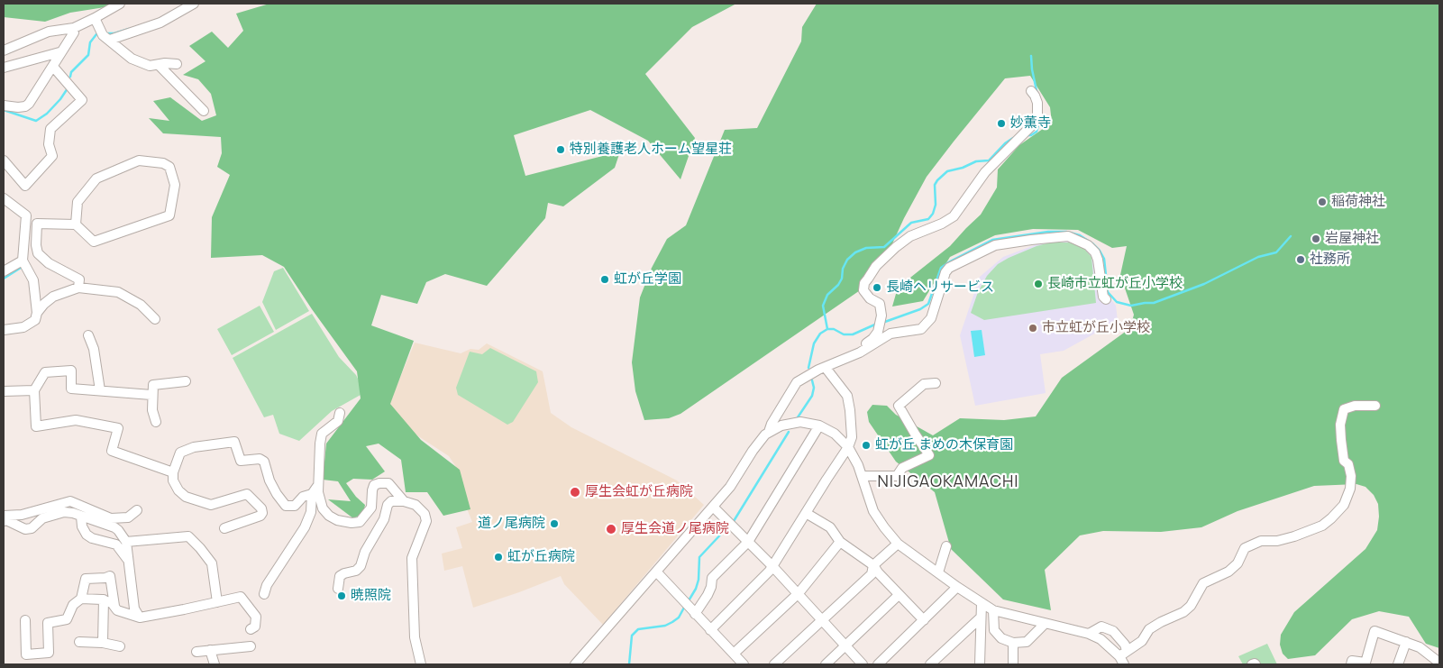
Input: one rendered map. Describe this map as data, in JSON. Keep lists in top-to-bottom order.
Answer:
{
  "districts": ["NIJIGAOKAMACHI"],
  "places": [
    "妙薫寺",
    "特別養護老人ホーム望星荘",
    "稲荷神社",
    "岩屋神社",
    "社務所",
    "虹が丘学園",
    "長崎市立虹が丘小学校",
    "長崎ヘリサービス",
    "市立虹が丘小学校",
    "虹が丘 まめの木保育園",
    "厚生会虹が丘病院",
    "道ノ尾病院",
    "厚生会道ノ尾病院",
    "虹が丘病院",
    "暁照院"
  ]
}
